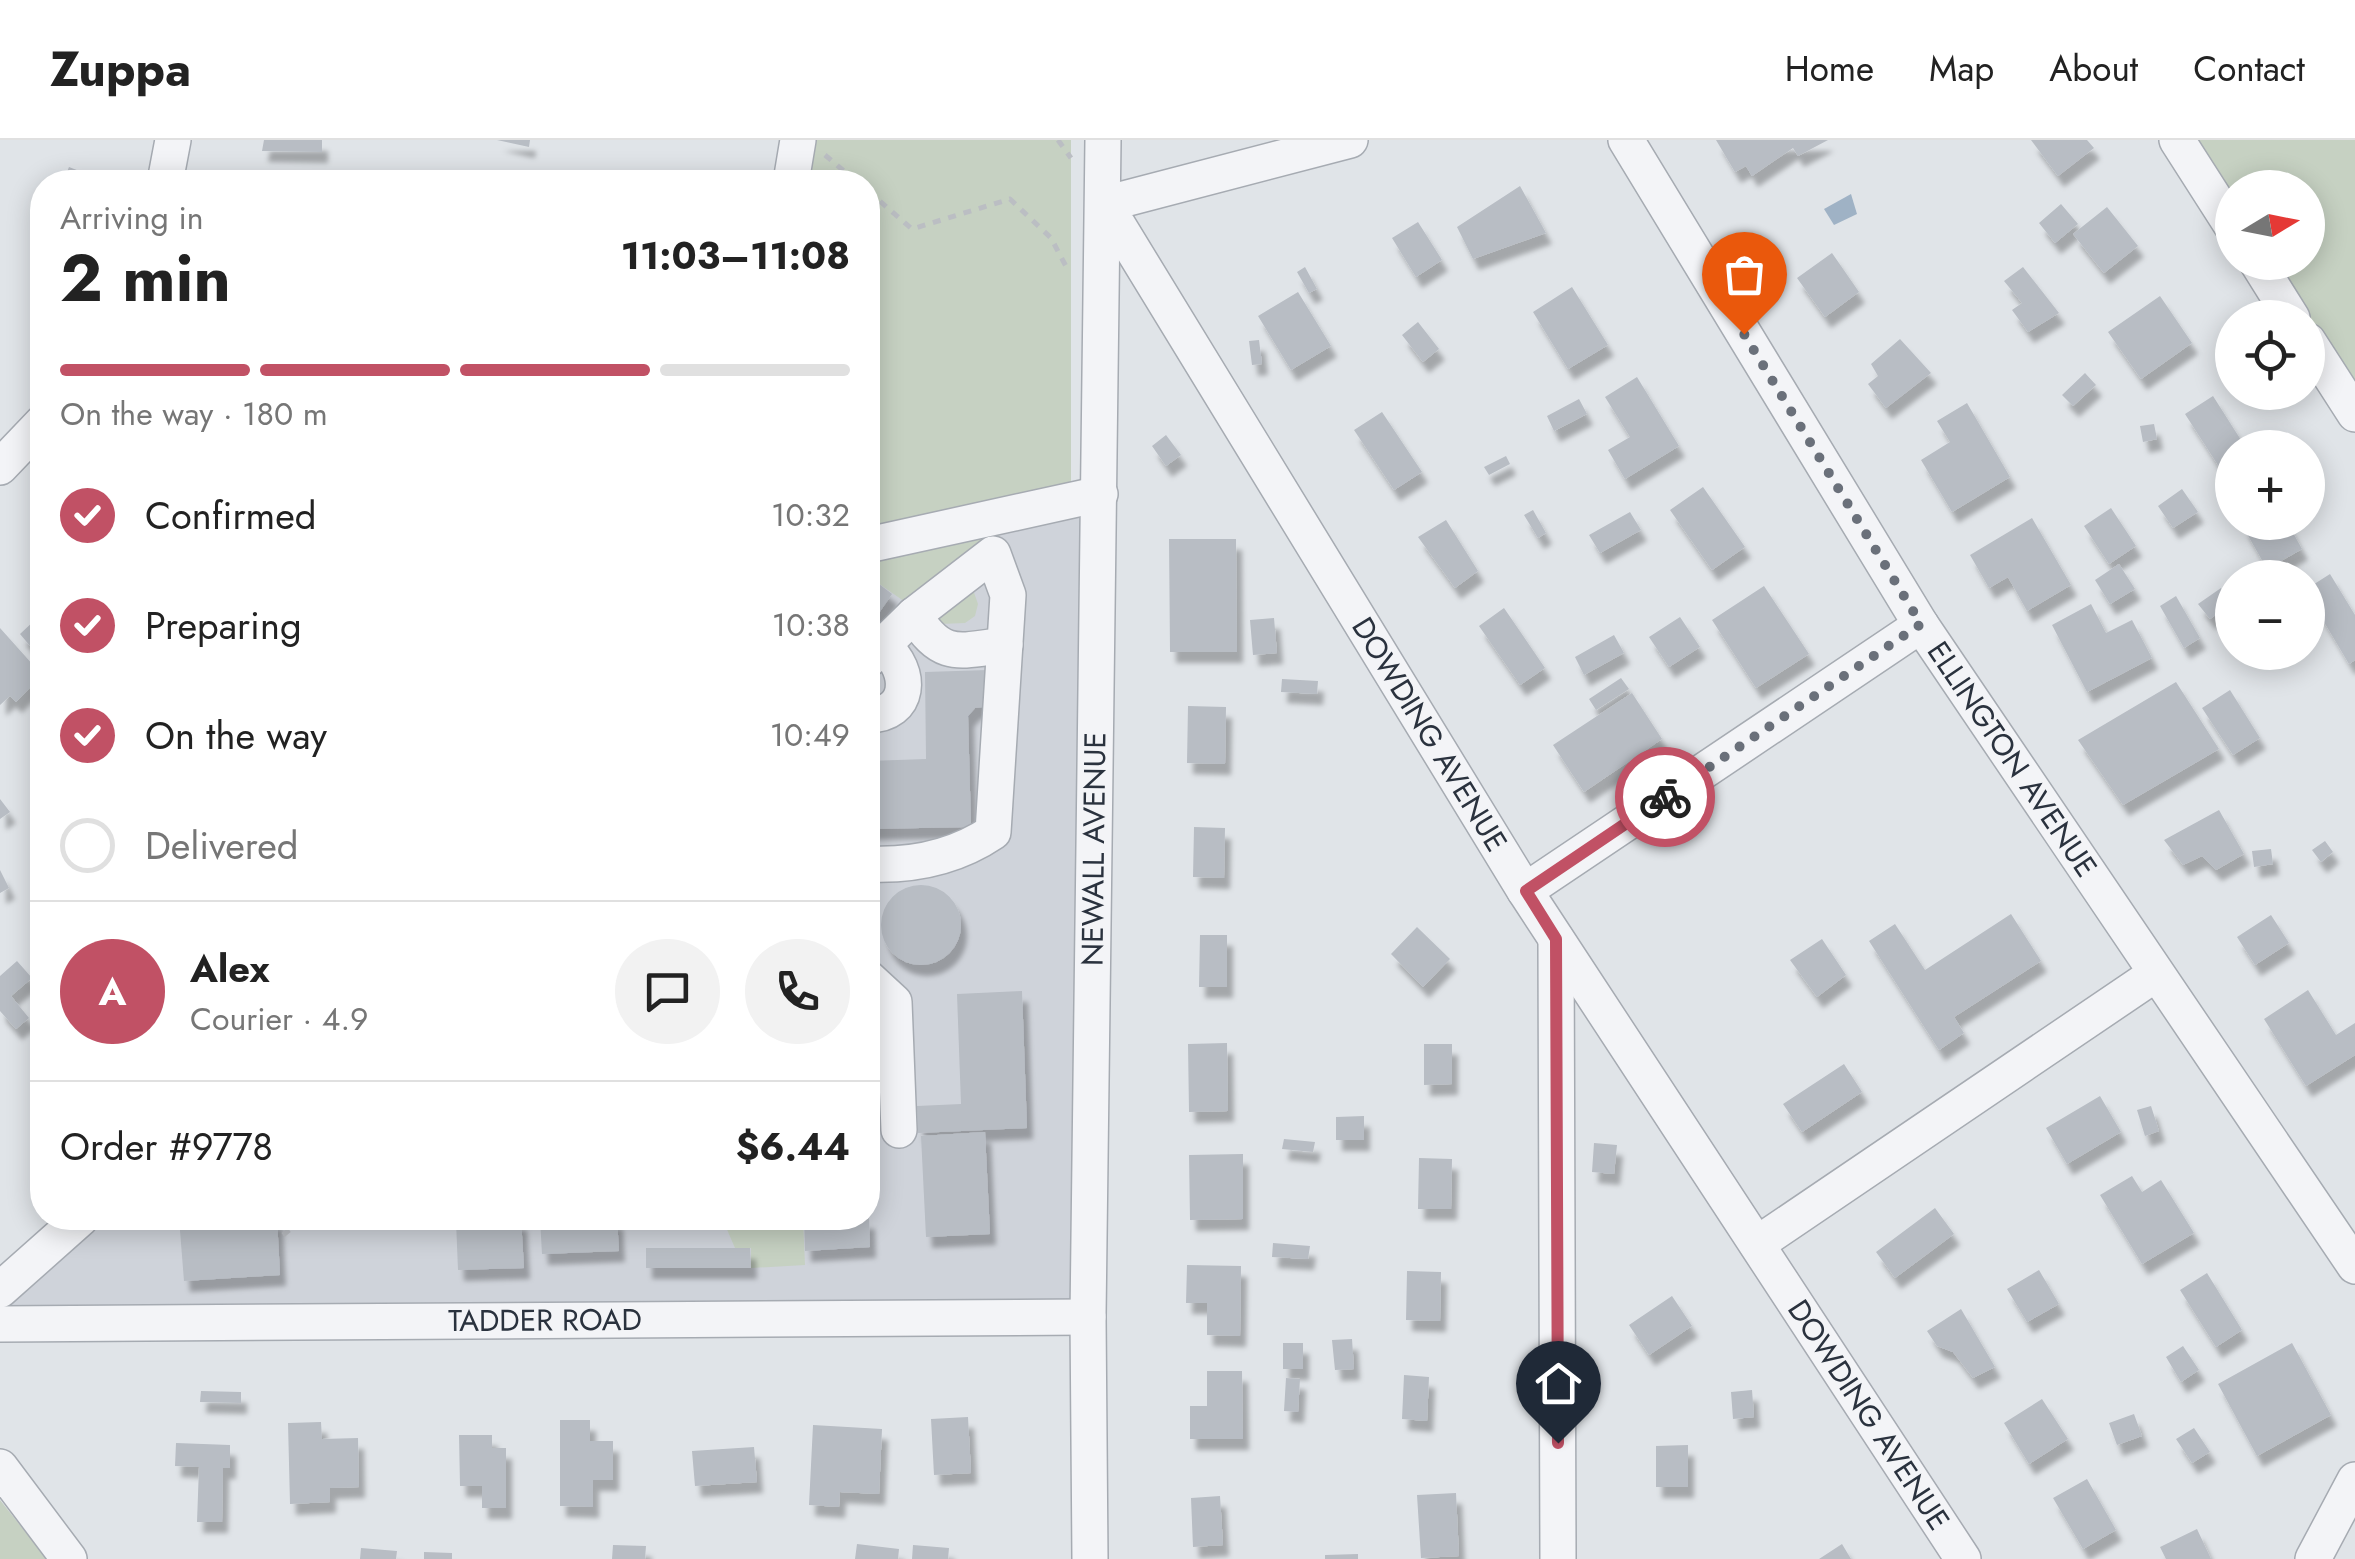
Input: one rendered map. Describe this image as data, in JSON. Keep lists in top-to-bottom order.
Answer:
{
  "streets": {
    "street": [
      "DOWDING AVENUE",
      "ELLINGTON AVENUE",
      "NEWALL AVENUE",
      "TADDER ROAD"
    ]
  },
  "crossings": [
    ["DOWDING AVENUE", "NEWALL AVENUE"],
    ["NEWALL AVENUE", "TADDER ROAD"]
  ],
  "north": "right",
  "page": {
    "header": "Zuppa",
    "nav": [
      "Home",
      "Map",
      "About",
      "Contact"
    ],
    "map_buttons": ["+", "−"],
    "heading": ["2 min", "Arriving in", "11:03–11:08"],
    "panel": [
      "Alex",
      "Courier · 4.9",
      "Order #9778",
      "$6.44"
    ],
    "bar": "On the way · 180 m",
    "list": [
      ["Confirmed", "10:32"],
      ["Preparing", "10:38"],
      ["On the way", "10:49"],
      "Delivered"
    ],
    "round": "A"
  }
}
